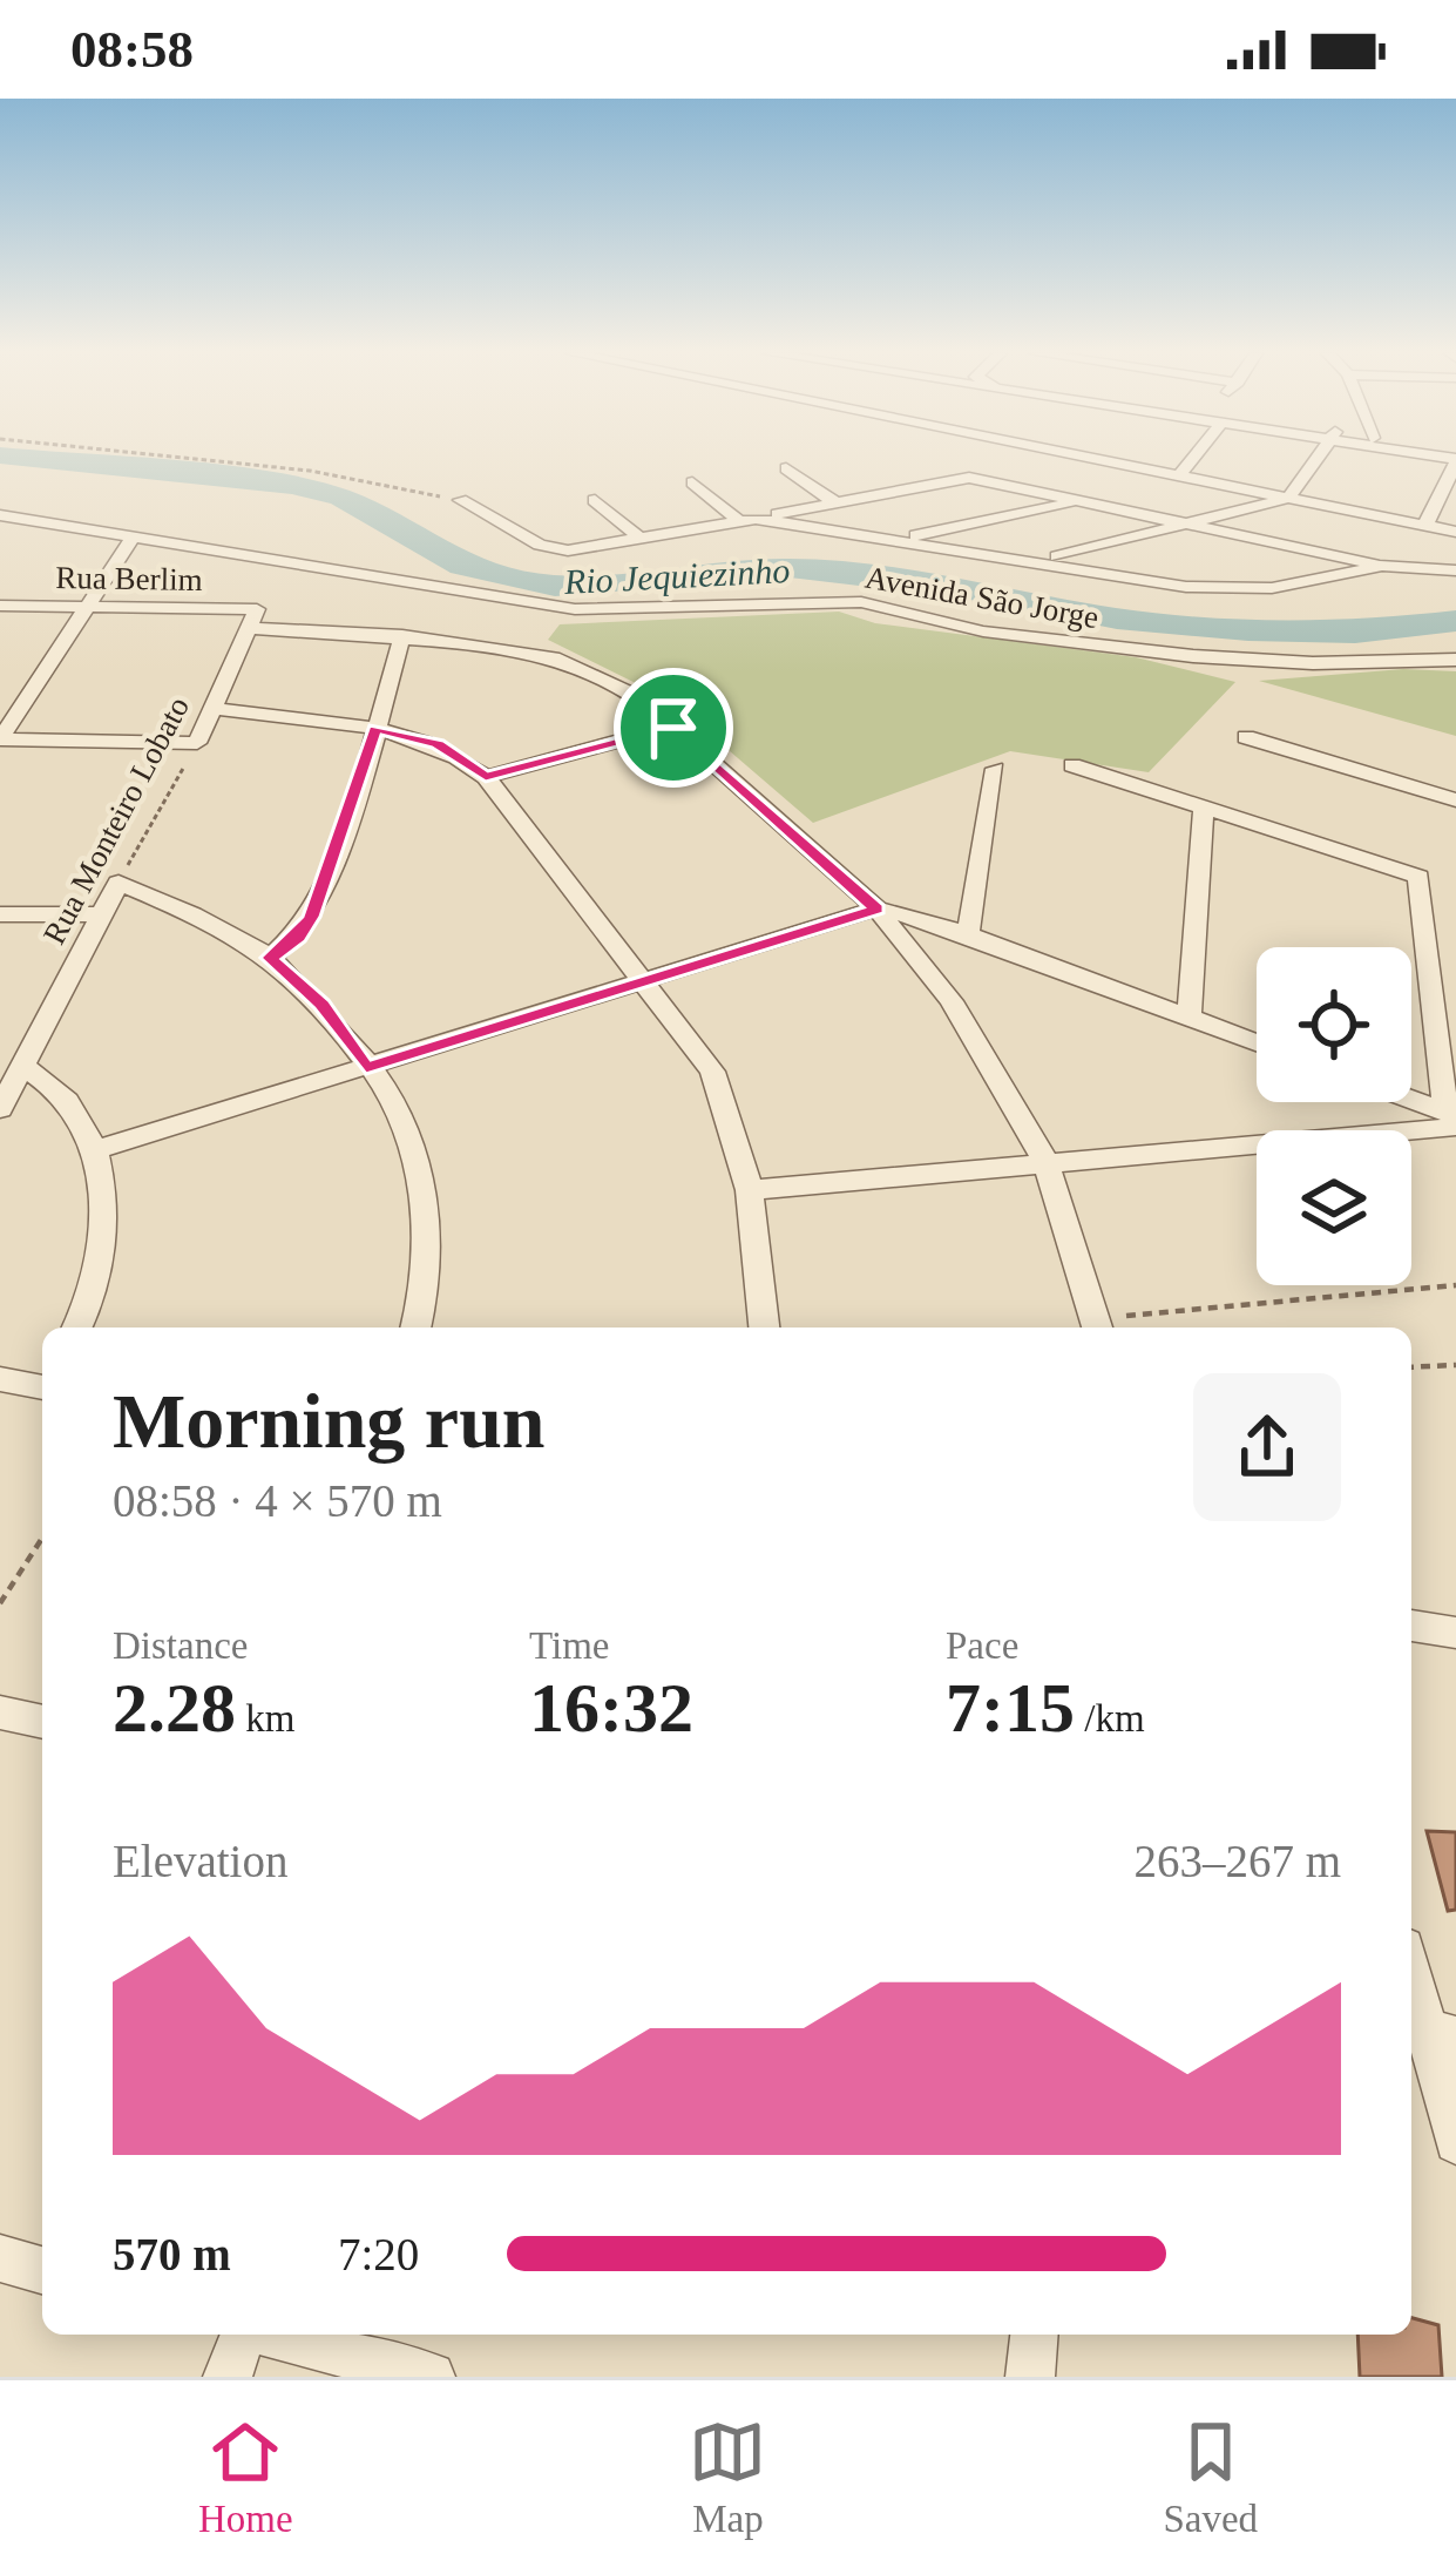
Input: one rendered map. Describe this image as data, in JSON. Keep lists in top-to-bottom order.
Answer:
{
  "streets": {
    "street": ["Rua Berlim", "Avenida São Jorge", "Rua Monteiro Lobato"]
  },
  "crossings": [
    ["Rua Berlim", "Rua Monteiro Lobato"]
  ],
  "water": ["Rio Jequiezinho"],
  "page": {
    "status": "08:58",
    "heading": ["Morning run", "08:58 · 4 × 570 m"],
    "stats": [
      ["Distance", "2.28 km"],
      ["Time", "16:32"],
      ["Pace", "7:15 /km"]
    ],
    "chart": ["Elevation", "263–267 m"],
    "list": [
      {
        "name": "570 m",
        "note": "7:20"
      }
    ],
    "tabs": ["Home", "Map", "Saved"]
  }
}
